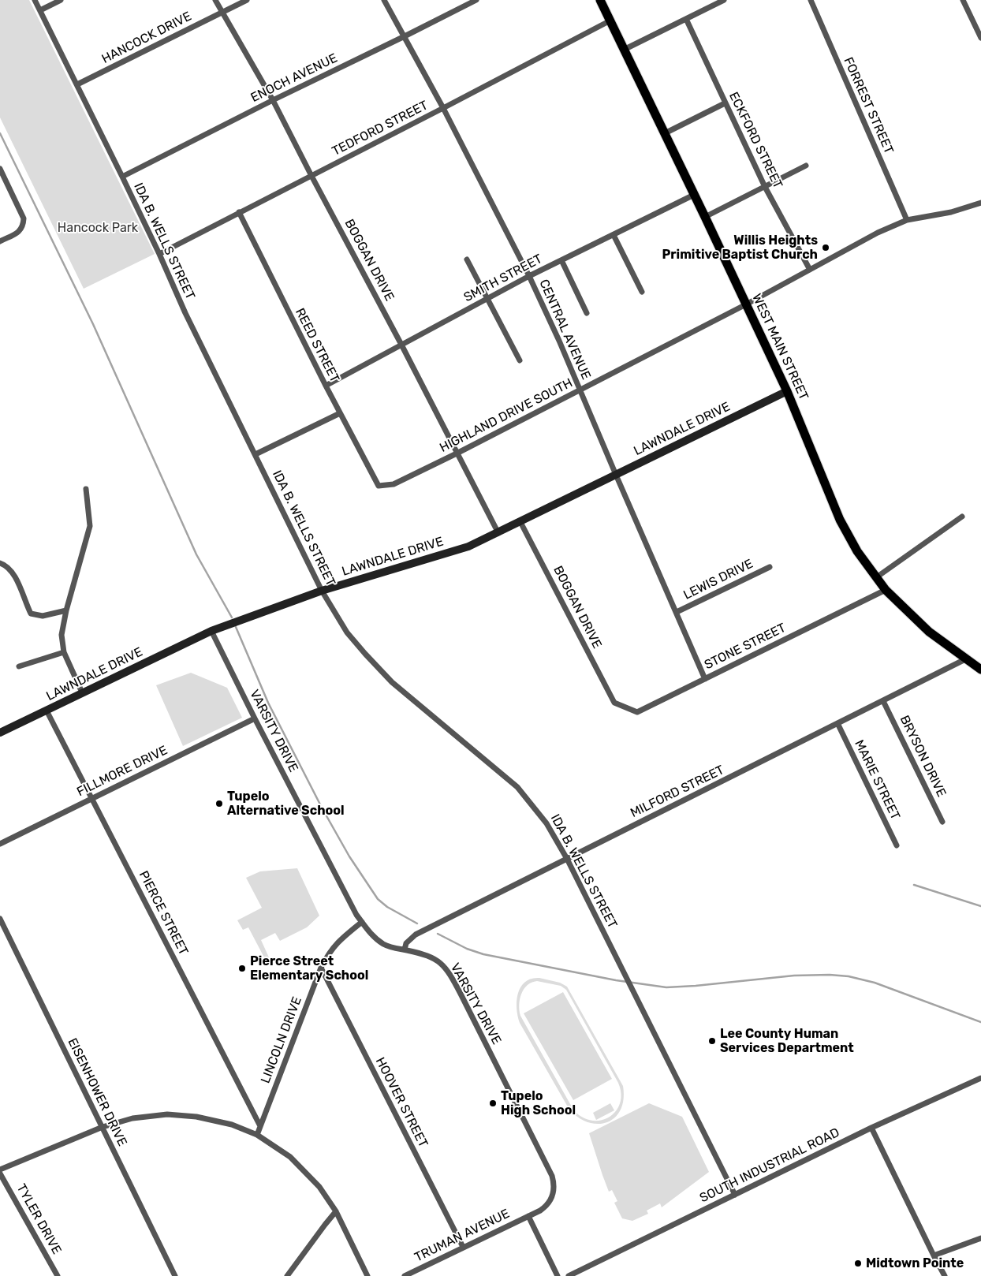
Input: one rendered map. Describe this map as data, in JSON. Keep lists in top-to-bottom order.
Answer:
{
  "streets": {
    "main road": ["WEST MAIN STREET"],
    "street": [
      "HANCOCK DRIVE",
      "ENOCH AVENUE",
      "FORREST STREET",
      "TEDFORD STREET",
      "ECKFORD STREET",
      "IDA B. WELLS STREET",
      "BOGGAN DRIVE",
      "SMITH STREET",
      "CENTRAL AVENUE",
      "REED STREET",
      "HIGHLAND DRIVE SOUTH",
      "LAWNDALE DRIVE",
      "LEWIS DRIVE",
      "STONE STREET",
      "VARSITY DRIVE",
      "BRYSON DRIVE",
      "FILLMORE DRIVE",
      "MARIE STREET",
      "MILFORD STREET",
      "PIERCE STREET",
      "LINCOLN DRIVE",
      "EISENHOWER DRIVE",
      "HOOVER STREET",
      "SOUTH INDUSTRIAL ROAD",
      "TYLER DRIVE",
      "TRUMAN AVENUE"
    ]
  },
  "crossings": [
    ["HANCOCK DRIVE", "IDA B. WELLS STREET"],
    ["HANCOCK DRIVE", "BOGGAN DRIVE"],
    ["ENOCH AVENUE", "IDA B. WELLS STREET"],
    ["ENOCH AVENUE", "BOGGAN DRIVE"],
    ["ENOCH AVENUE", "CENTRAL AVENUE"],
    ["FORREST STREET", "HIGHLAND DRIVE SOUTH"],
    ["TEDFORD STREET", "IDA B. WELLS STREET"],
    ["TEDFORD STREET", "BOGGAN DRIVE"],
    ["TEDFORD STREET", "CENTRAL AVENUE"],
    ["TEDFORD STREET", "REED STREET"],
    ["TEDFORD STREET", "WEST MAIN STREET"],
    ["ECKFORD STREET", "HIGHLAND DRIVE SOUTH"],
    ["IDA B. WELLS STREET", "LAWNDALE DRIVE"],
    ["IDA B. WELLS STREET", "MILFORD STREET"],
    ["IDA B. WELLS STREET", "SOUTH INDUSTRIAL ROAD"],
    ["BOGGAN DRIVE", "SMITH STREET"],
    ["BOGGAN DRIVE", "HIGHLAND DRIVE SOUTH"],
    ["BOGGAN DRIVE", "LAWNDALE DRIVE"],
    ["BOGGAN DRIVE", "STONE STREET"],
    ["SMITH STREET", "CENTRAL AVENUE"],
    ["SMITH STREET", "REED STREET"],
    ["SMITH STREET", "WEST MAIN STREET"],
    ["CENTRAL AVENUE", "HIGHLAND DRIVE SOUTH"],
    ["CENTRAL AVENUE", "LAWNDALE DRIVE"],
    ["CENTRAL AVENUE", "LEWIS DRIVE"],
    ["CENTRAL AVENUE", "STONE STREET"],
    ["REED STREET", "HIGHLAND DRIVE SOUTH"],
    ["WEST MAIN STREET", "HIGHLAND DRIVE SOUTH"],
    ["WEST MAIN STREET", "LAWNDALE DRIVE"],
    ["WEST MAIN STREET", "STONE STREET"],
    ["WEST MAIN STREET", "MILFORD STREET"],
    ["LAWNDALE DRIVE", "VARSITY DRIVE"],
    ["LAWNDALE DRIVE", "PIERCE STREET"],
    ["VARSITY DRIVE", "FILLMORE DRIVE"],
    ["VARSITY DRIVE", "MILFORD STREET"],
    ["VARSITY DRIVE", "LINCOLN DRIVE"],
    ["VARSITY DRIVE", "TRUMAN AVENUE"],
    ["BRYSON DRIVE", "MILFORD STREET"],
    ["FILLMORE DRIVE", "PIERCE STREET"],
    ["MARIE STREET", "MILFORD STREET"],
    ["PIERCE STREET", "LINCOLN DRIVE"],
    ["LINCOLN DRIVE", "HOOVER STREET"],
    ["HOOVER STREET", "TRUMAN AVENUE"]
  ],
  "parks": ["Hancock Park"],
  "places": [
    "Willis Heights Primitive Baptist Church",
    "Tupelo Alternative School",
    "Pierce Street Elementary School",
    "Lee County Human Services Department",
    "Tupelo High School",
    "Midtown Pointe"
  ]
}
